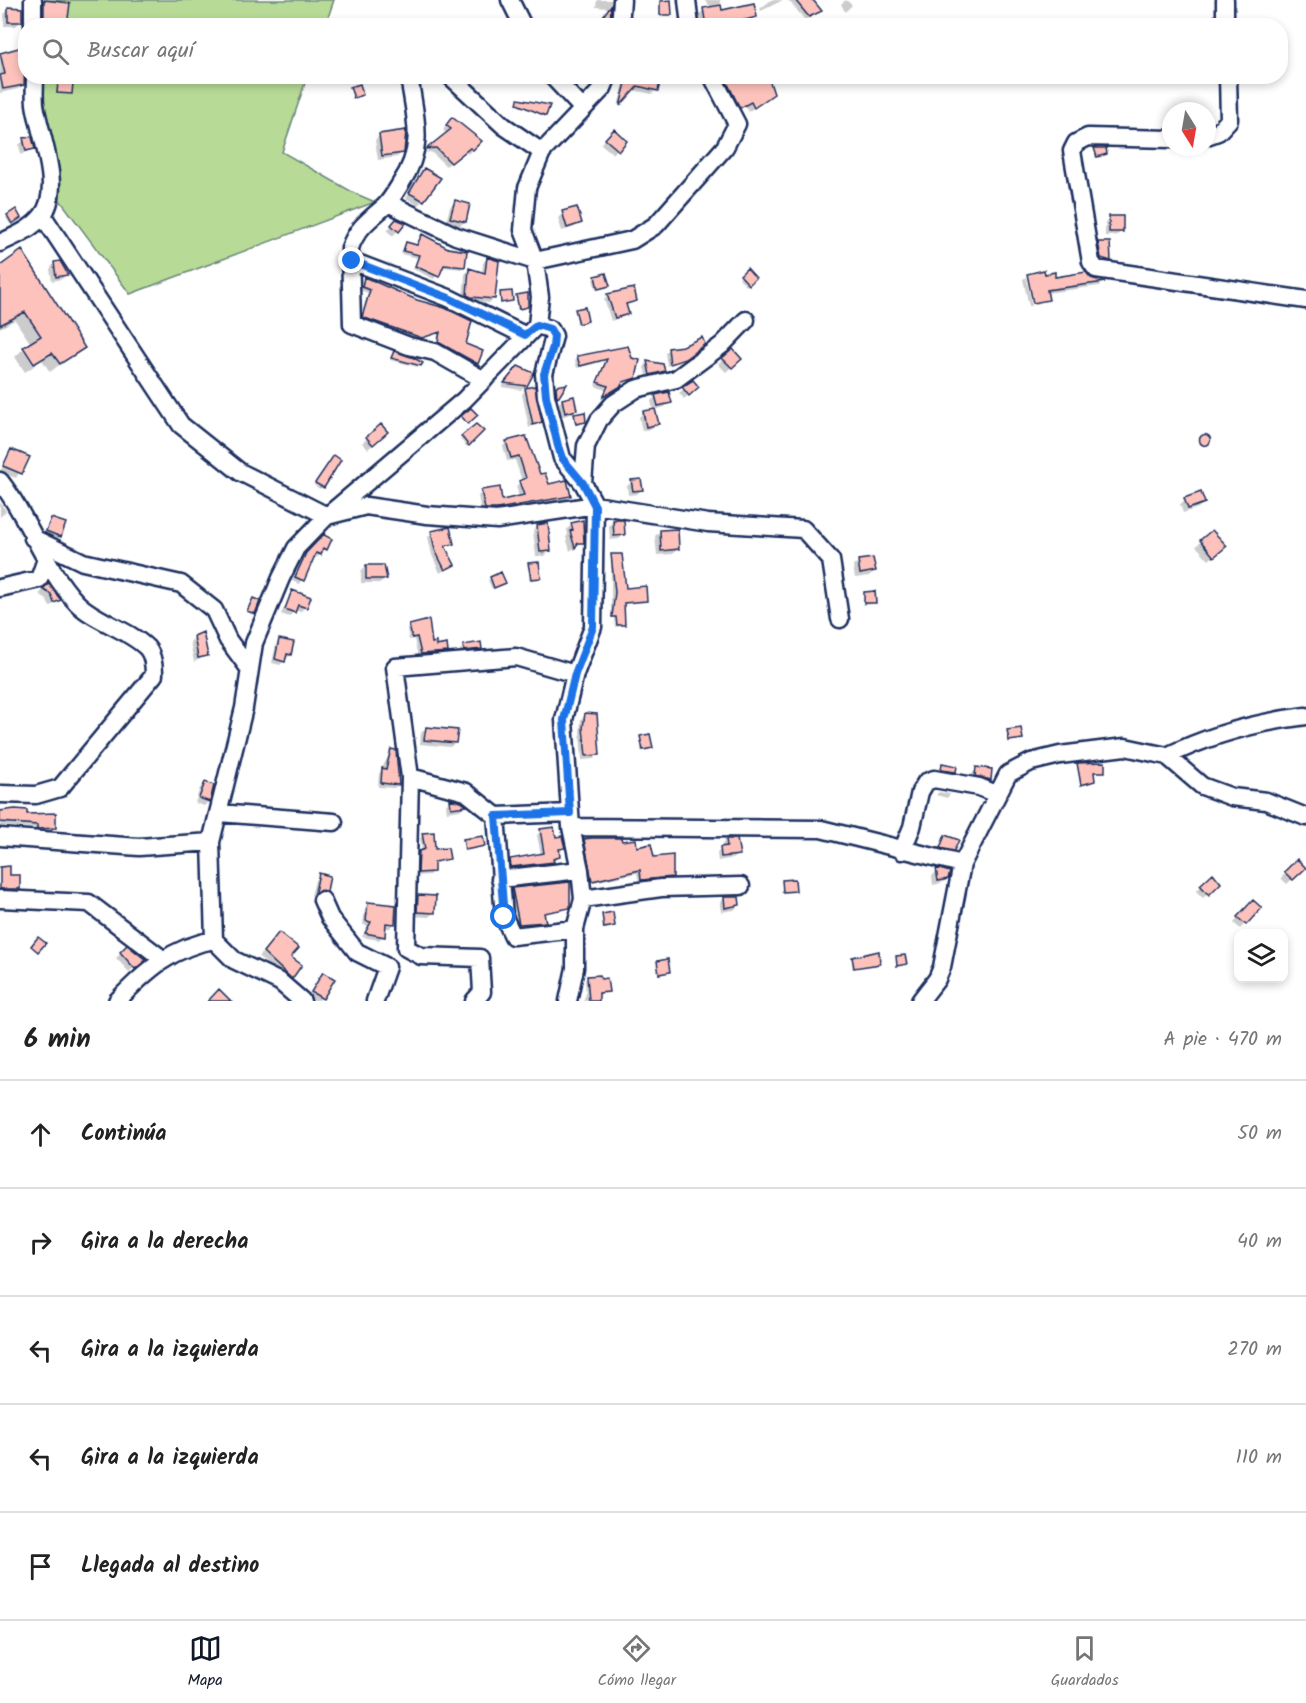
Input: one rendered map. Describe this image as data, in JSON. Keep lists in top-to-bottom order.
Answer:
{
  "north": "bottom",
  "page": {
    "search": "Buscar aquí",
    "heading": ["6 min", "A pie · 470 m"],
    "list": [
      ["Continúa", "50 m"],
      ["Gira a la derecha", "40 m"],
      ["Gira a la izquierda", "270 m"],
      ["Gira a la izquierda", "110 m"],
      "Llegada al destino"
    ],
    "nav": ["Mapa", "Cómo llegar", "Guardados"]
  }
}
